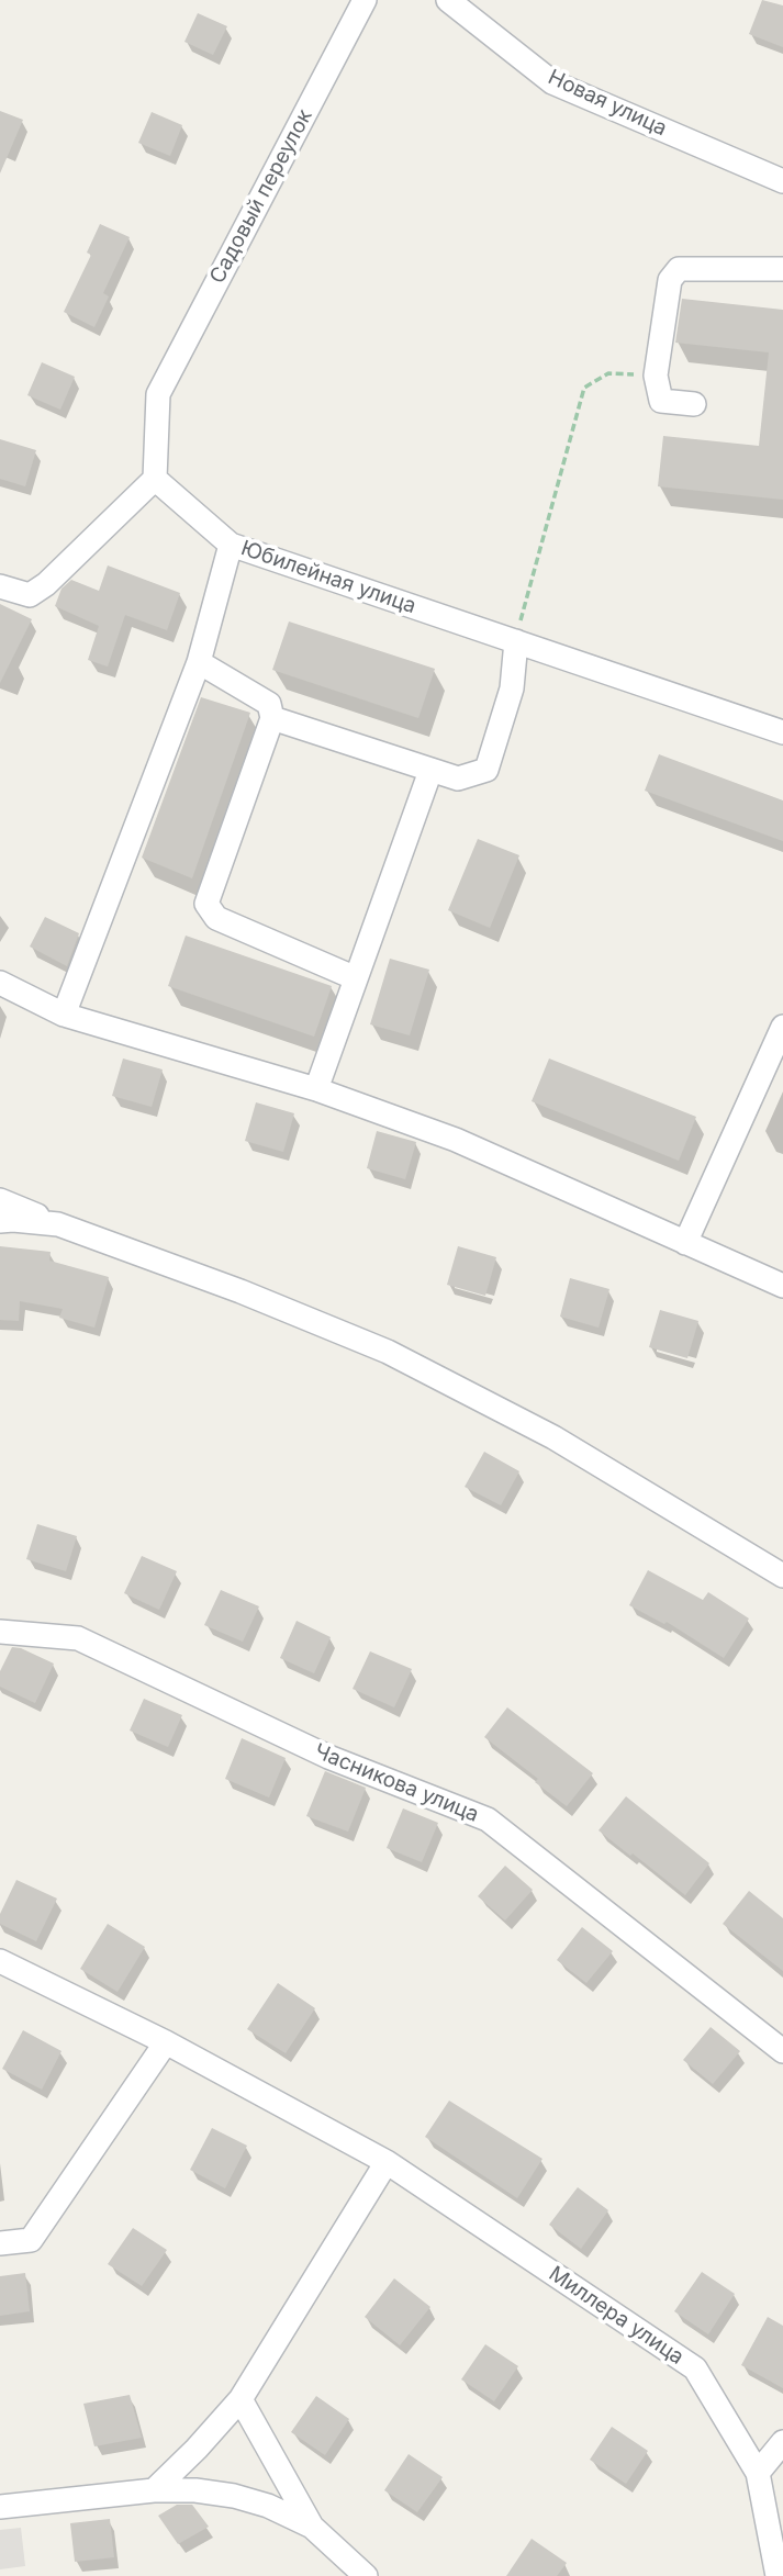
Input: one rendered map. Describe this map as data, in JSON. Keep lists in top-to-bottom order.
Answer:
{
  "streets": {
    "street": [
      "Новая улица",
      "Садовый переулок",
      "Юбилейная улица",
      "Часникова улица",
      "Миллера улица"
    ]
  },
  "crossings": [
    ["Садовый переулок", "Юбилейная улица"]
  ]
}
